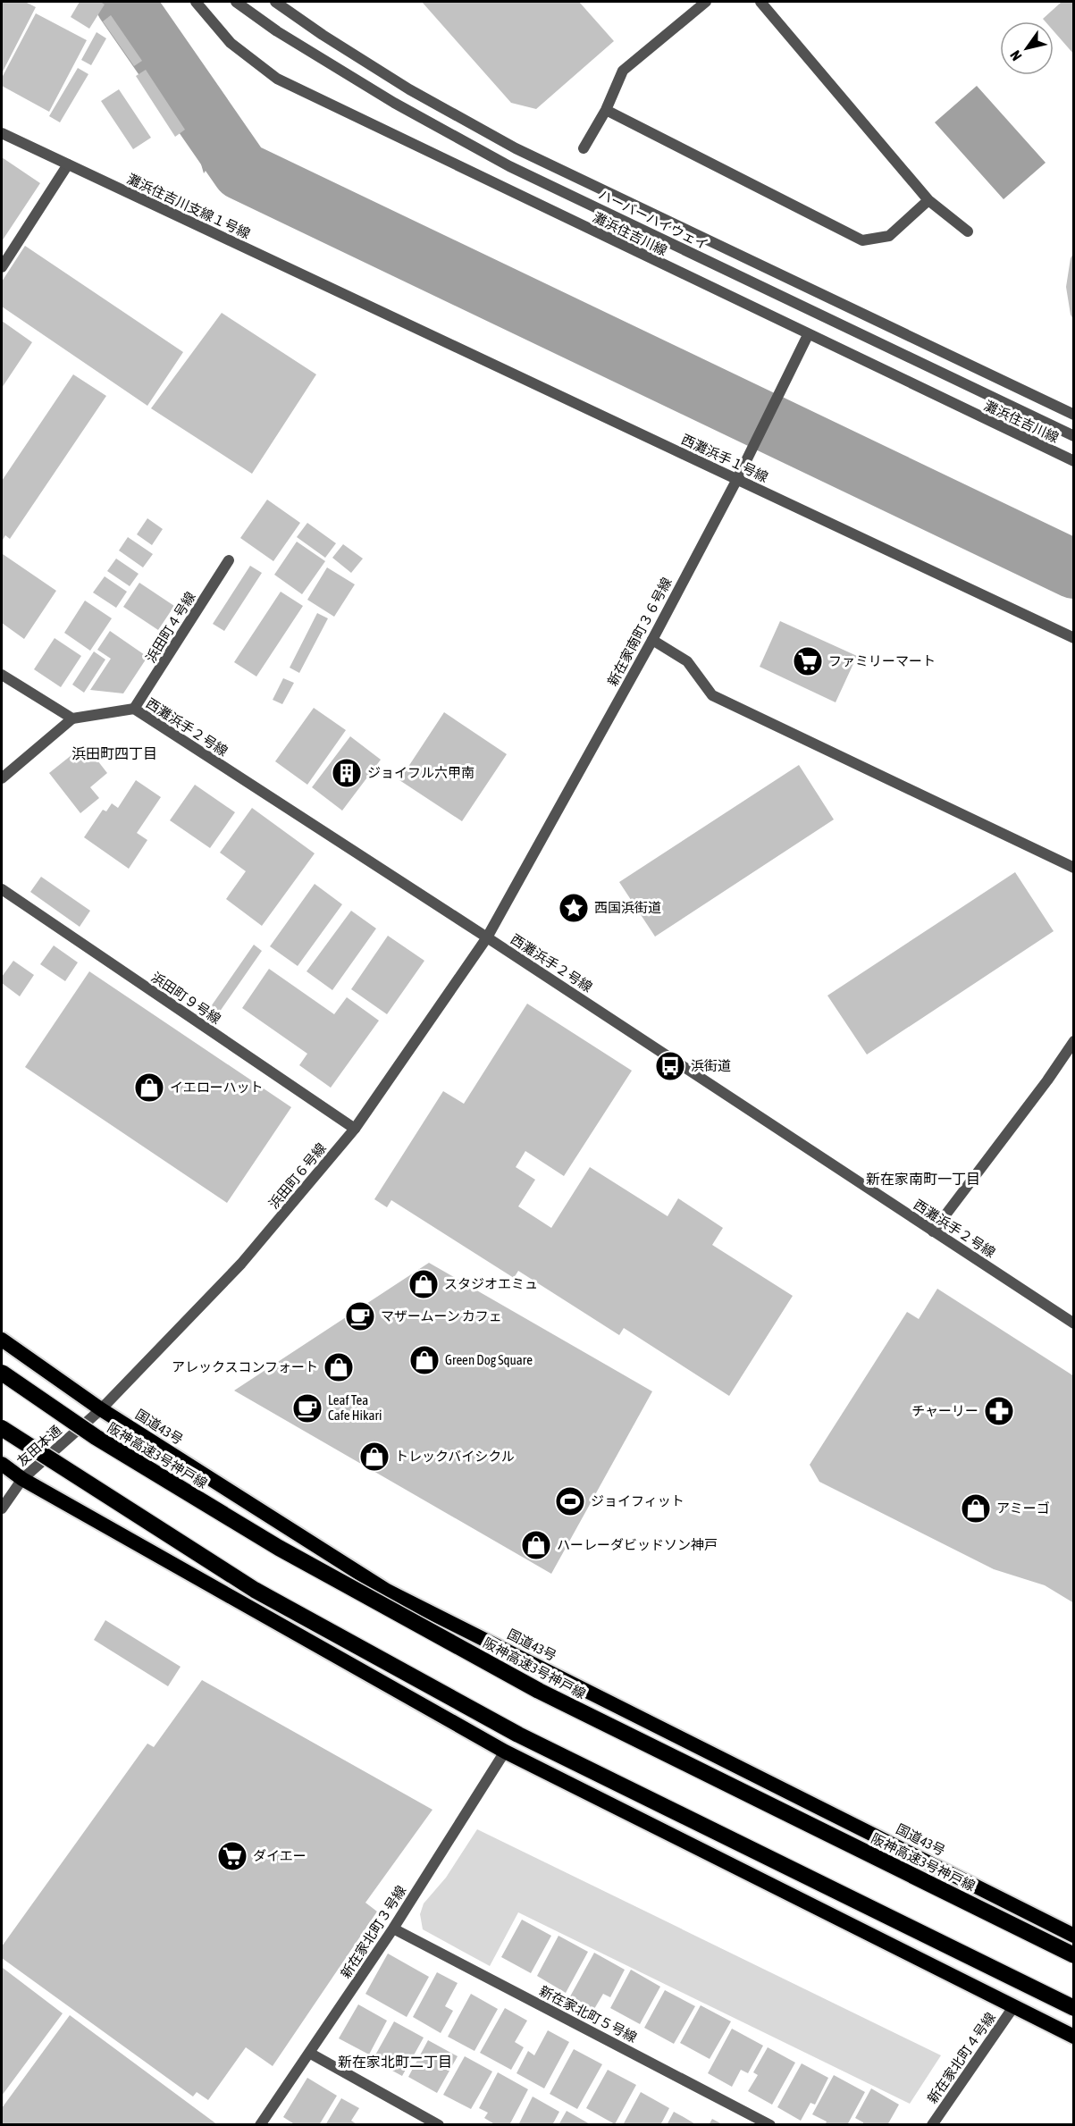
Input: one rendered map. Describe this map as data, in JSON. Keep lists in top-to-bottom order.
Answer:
{
  "streets": {
    "highway": ["国道43号", "阪神高速3号神戸線"],
    "street": [
      "灘浜住吉川支線１号線",
      "ハーバーハイウェイ",
      "灘浜住吉川線",
      "西灘浜手１号線",
      "浜田町４号線",
      "新在家南町３６号線",
      "西灘浜手２号線",
      "浜田町９号線",
      "浜田町６号線",
      "友田本通",
      "新在家北町３号線",
      "新在家北町５号線",
      "新在家北町４号線"
    ]
  },
  "crossings": [
    ["灘浜住吉川支線１号線", "西灘浜手１号線"],
    ["灘浜住吉川線", "新在家南町３６号線"],
    ["西灘浜手１号線", "新在家南町３６号線"],
    ["浜田町４号線", "西灘浜手２号線"],
    ["新在家南町３６号線", "西灘浜手２号線"],
    ["新在家南町３６号線", "浜田町６号線"],
    ["西灘浜手２号線", "浜田町６号線"],
    ["浜田町９号線", "浜田町６号線"],
    ["浜田町６号線", "国道43号"],
    ["浜田町６号線", "友田本通"],
    ["国道43号", "友田本通"],
    ["新在家北町３号線", "新在家北町５号線"]
  ],
  "districts": ["浜田町四丁目", "新在家南町一丁目", "新在家北町二丁目"],
  "places": {
    "supermarket": ["ファミリーマート", "ダイエー"],
    "building": ["ジョイフル六甲南"],
    "place": ["西国浜街道"],
    "bus stop": ["浜街道"],
    "shop": [
      "イエローハット",
      "スタジオエミュ",
      "Green Dog Square",
      "アレックスコンフォート",
      "トレックバイシクル",
      "アミーゴ",
      "ハーレーダビッドソン神戸"
    ],
    "cafe": ["マザームーン カフェ", "Leaf Tea Cafe Hikari"],
    "pharmacy": ["チャーリー"],
    "sports": ["ジョイフィット"]
  },
  "north": "bottom left"
}
